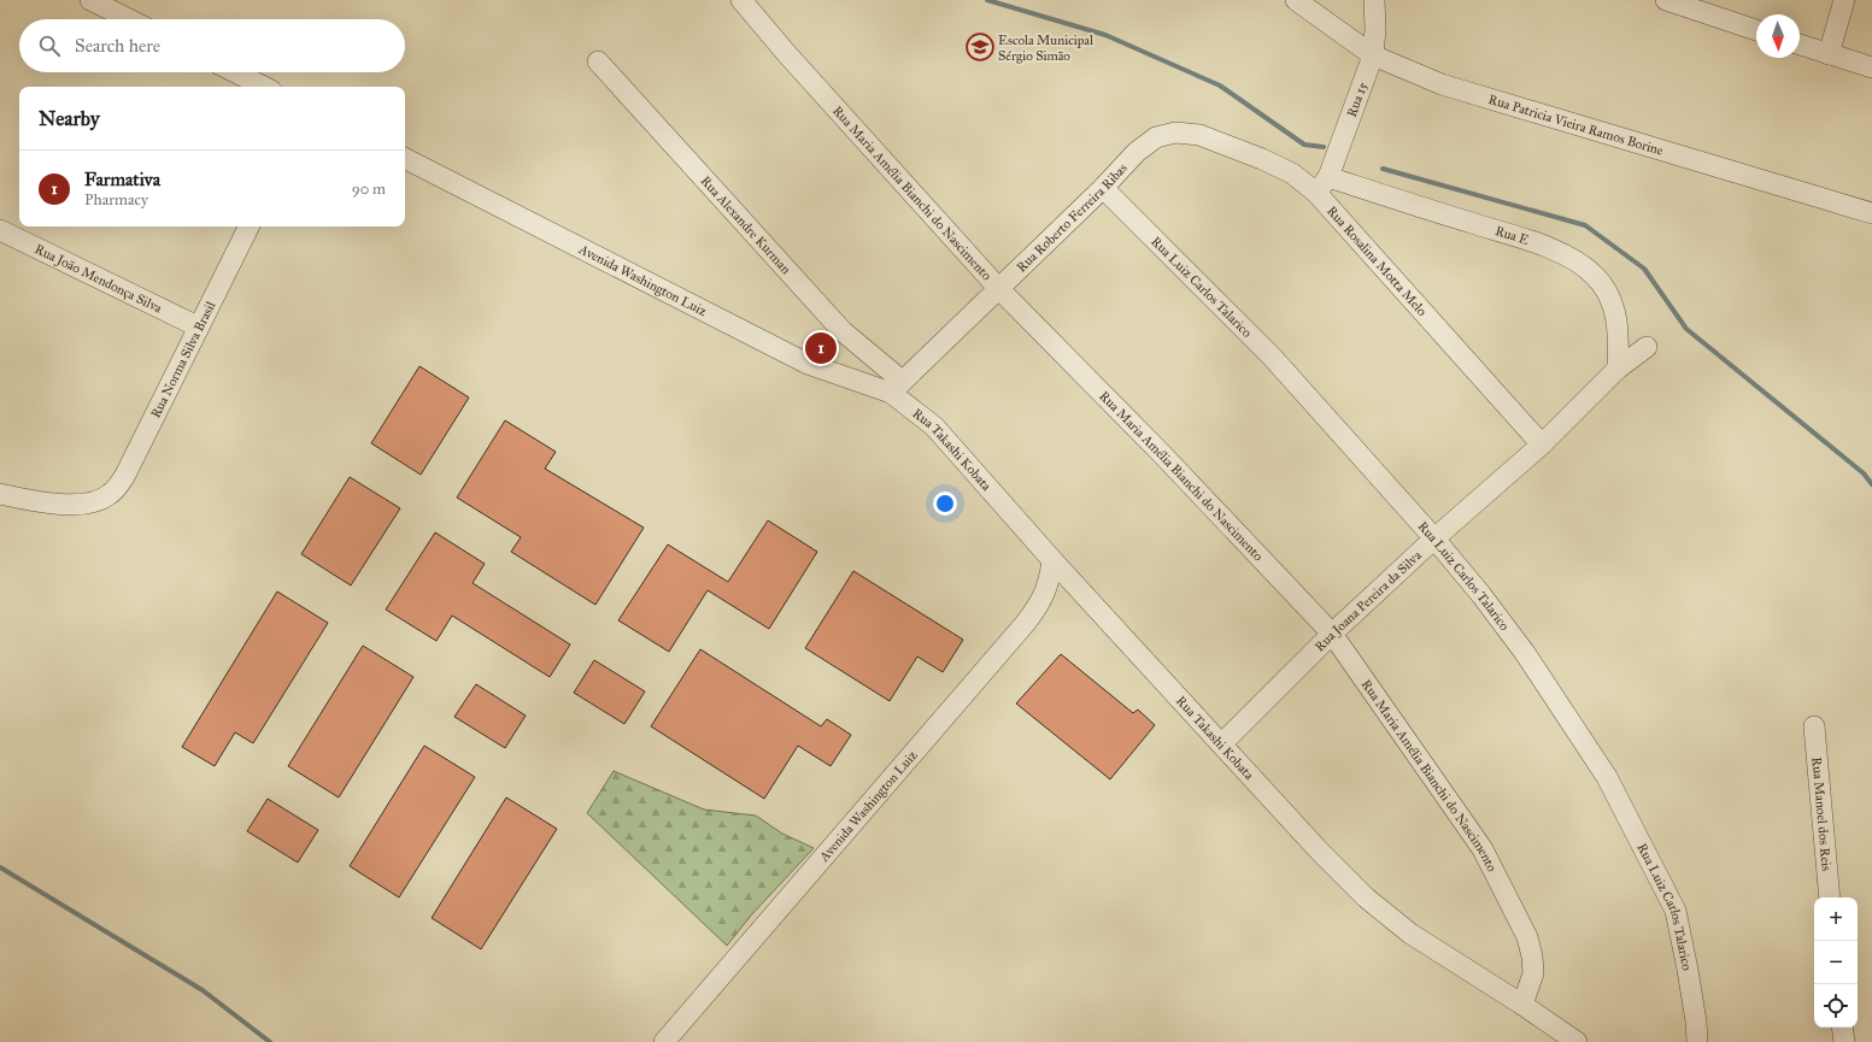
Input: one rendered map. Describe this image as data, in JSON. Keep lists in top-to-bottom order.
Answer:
{
  "streets": {
    "street": [
      "Rua 15",
      "Rua Patricia Vieira Ramos Borine",
      "Rua Maria Amélia Bianchi do Nascimento",
      "Rua Roberto Ferreira Ribas",
      "Rua Alexandre Kurman",
      "Rua E",
      "Rua Rosalina Motta Melo",
      "Rua João Mendonça Silva",
      "Avenida Washington Luiz",
      "Rua Luiz Carlos Talarico",
      "Rua Norma Silva Brasil",
      "Rua Takashi Kobata",
      "Rua Joana Pereira da Silva",
      "Rua Manoel dos Reis"
    ]
  },
  "crossings": [
    ["Rua 15", "Rua Patricia Vieira Ramos Borine"],
    ["Rua 15", "Rua E"],
    ["Rua 15", "Rua Rosalina Motta Melo"],
    ["Rua Maria Amélia Bianchi do Nascimento", "Rua Roberto Ferreira Ribas"],
    ["Rua Maria Amélia Bianchi do Nascimento", "Rua Takashi Kobata"],
    ["Rua Maria Amélia Bianchi do Nascimento", "Rua Joana Pereira da Silva"],
    ["Rua Roberto Ferreira Ribas", "Rua Alexandre Kurman"],
    ["Rua Roberto Ferreira Ribas", "Rua Rosalina Motta Melo"],
    ["Rua Roberto Ferreira Ribas", "Avenida Washington Luiz"],
    ["Rua Roberto Ferreira Ribas", "Rua Luiz Carlos Talarico"],
    ["Rua Roberto Ferreira Ribas", "Rua Takashi Kobata"],
    ["Rua Alexandre Kurman", "Avenida Washington Luiz"],
    ["Rua Alexandre Kurman", "Rua Takashi Kobata"],
    ["Rua E", "Rua Rosalina Motta Melo"],
    ["Rua E", "Rua Joana Pereira da Silva"],
    ["Rua Rosalina Motta Melo", "Rua Joana Pereira da Silva"],
    ["Rua João Mendonça Silva", "Rua Norma Silva Brasil"],
    ["Avenida Washington Luiz", "Rua Takashi Kobata"],
    ["Rua Luiz Carlos Talarico", "Rua Joana Pereira da Silva"],
    ["Rua Takashi Kobata", "Rua Joana Pereira da Silva"]
  ],
  "places": {
    "school or university": ["Escola Municipal Sérgio Simão"]
  },
  "north": "bottom",
  "page": {
    "search": "Search here",
    "heading": "Nearby",
    "list": [
      {
        "mark": "1",
        "name": "Farmativa",
        "note": "Pharmacy",
        "value": "90 m"
      }
    ],
    "pins": "1",
    "map_buttons": ["+", "−"]
  }
}
